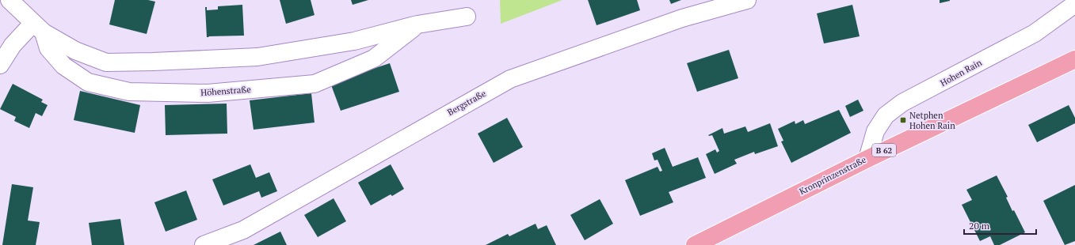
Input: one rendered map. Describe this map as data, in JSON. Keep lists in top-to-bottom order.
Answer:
{
  "streets": {
    "main road": ["B 62", "Kronprinzenstraße"],
    "street": ["Hohen Rain", "Höhenstraße", "Bergstraße"]
  },
  "crossings": [
    ["Hohen Rain", "Kronprinzenstraße"]
  ],
  "places": {
    "transit": ["Netphen Hohen Rain"]
  },
  "scale_bar": "20 m"
}
